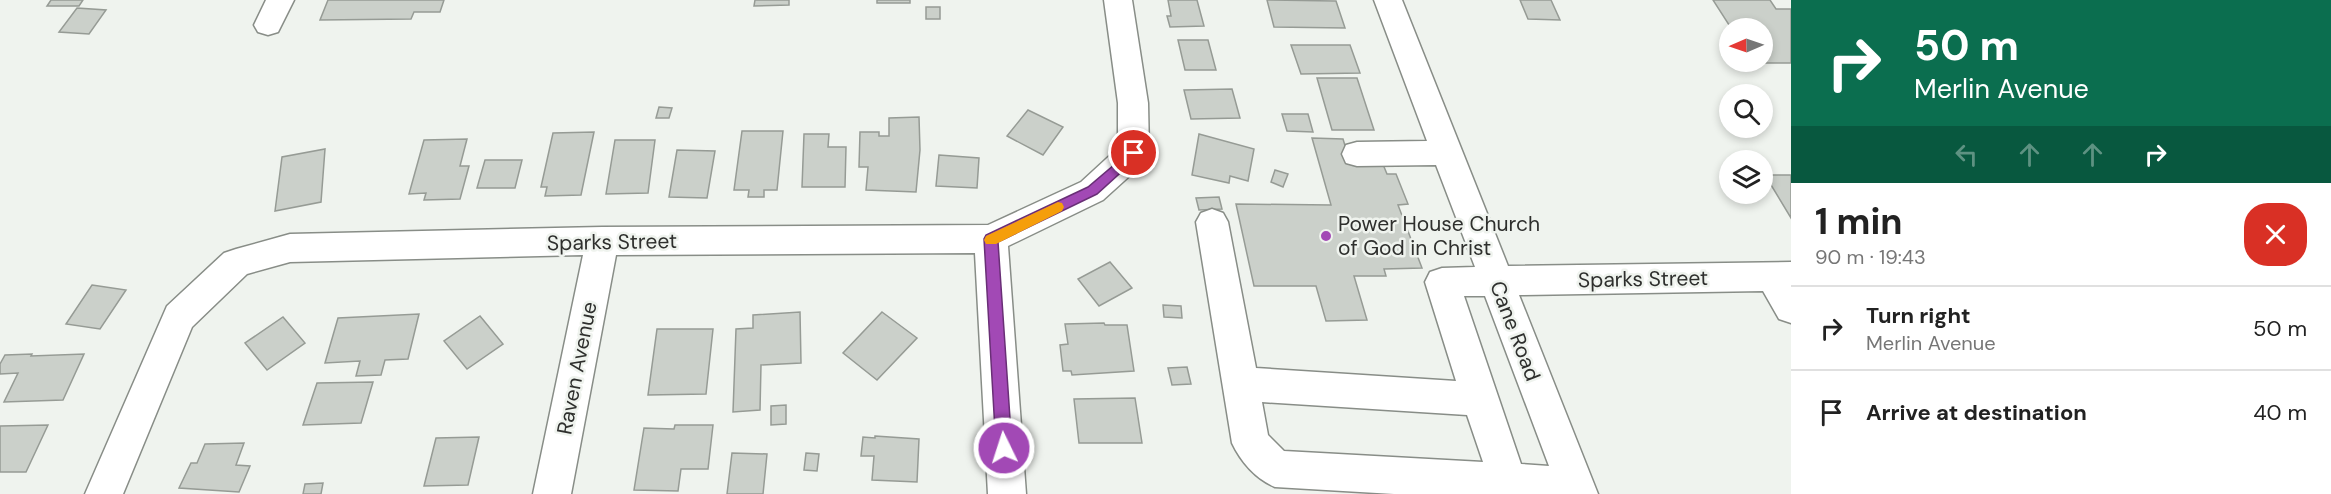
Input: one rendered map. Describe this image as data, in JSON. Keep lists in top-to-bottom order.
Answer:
{
  "streets": {
    "street": ["Sparks Street", "Cane Road", "Raven Avenue"]
  },
  "crossings": [
    ["Sparks Street", "Cane Road"],
    ["Sparks Street", "Raven Avenue"]
  ],
  "places": ["Power House Church of God in Christ"],
  "north": "left",
  "page": {
    "turn": ["50 m", "Merlin Avenue"],
    "heading": ["1 min", "90 m · 19:43"],
    "list": [
      {
        "name": "Turn right",
        "note": "Merlin Avenue",
        "value": "50 m"
      },
      {
        "name": "Arrive at destination",
        "value": "40 m"
      }
    ]
  }
}
